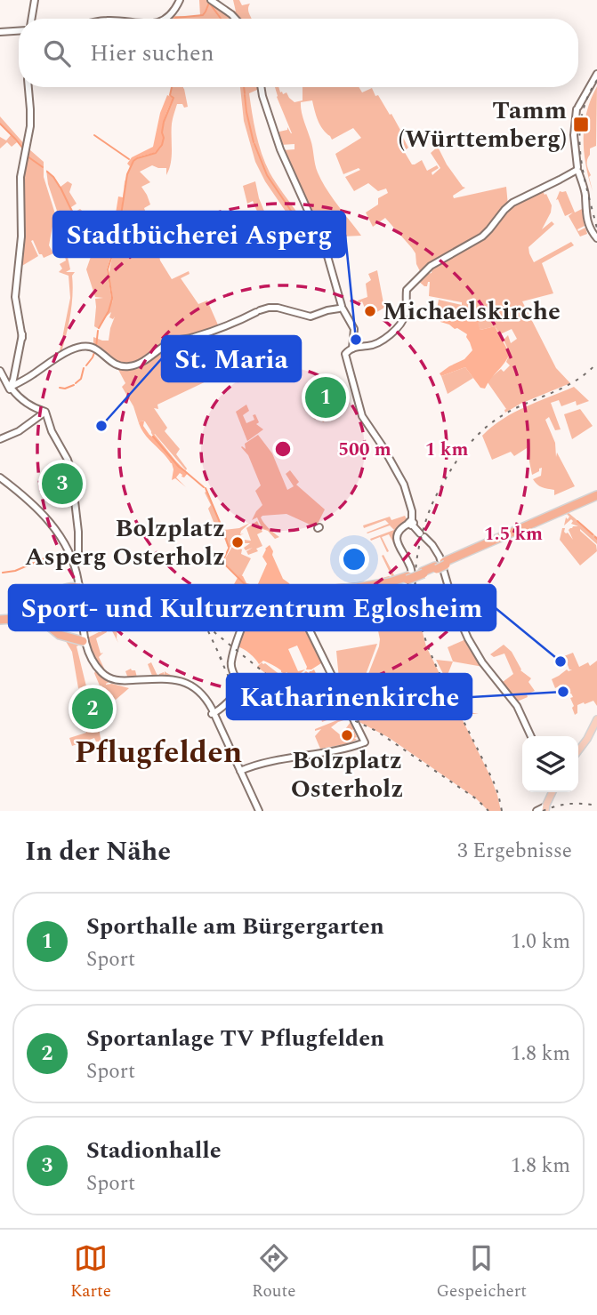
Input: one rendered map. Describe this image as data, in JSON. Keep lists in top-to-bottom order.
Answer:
{
  "districts": ["Pflugfelden"],
  "places": {
    "transit": ["Tamm (Württemberg)"],
    "other": [
      "Michaelskirche",
      "Stadtbücherei Asperg",
      "St. Maria",
      "Bolzplatz Asperg Osterholz",
      "Sport- und Kulturzentrum Eglosheim",
      "Katharinenkirche",
      "Bolzplatz Osterholz"
    ]
  },
  "page": {
    "search": "Hier suchen",
    "pins": ["1", "3", "2"],
    "heading": ["In der Nähe", "3 Ergebnisse"],
    "list": [
      {
        "mark": "1",
        "name": "Sporthalle am Bürgergarten",
        "note": "Sport",
        "value": "1.0 km"
      },
      {
        "mark": "2",
        "name": "Sportanlage TV Pflugfelden",
        "note": "Sport",
        "value": "1.8 km"
      },
      {
        "mark": "3",
        "name": "Stadionhalle",
        "note": "Sport",
        "value": "1.8 km"
      }
    ],
    "nav": ["Karte", "Route", "Gespeichert"]
  },
  "rings": ["500 m", "1 km", "1.5 km"]
}
